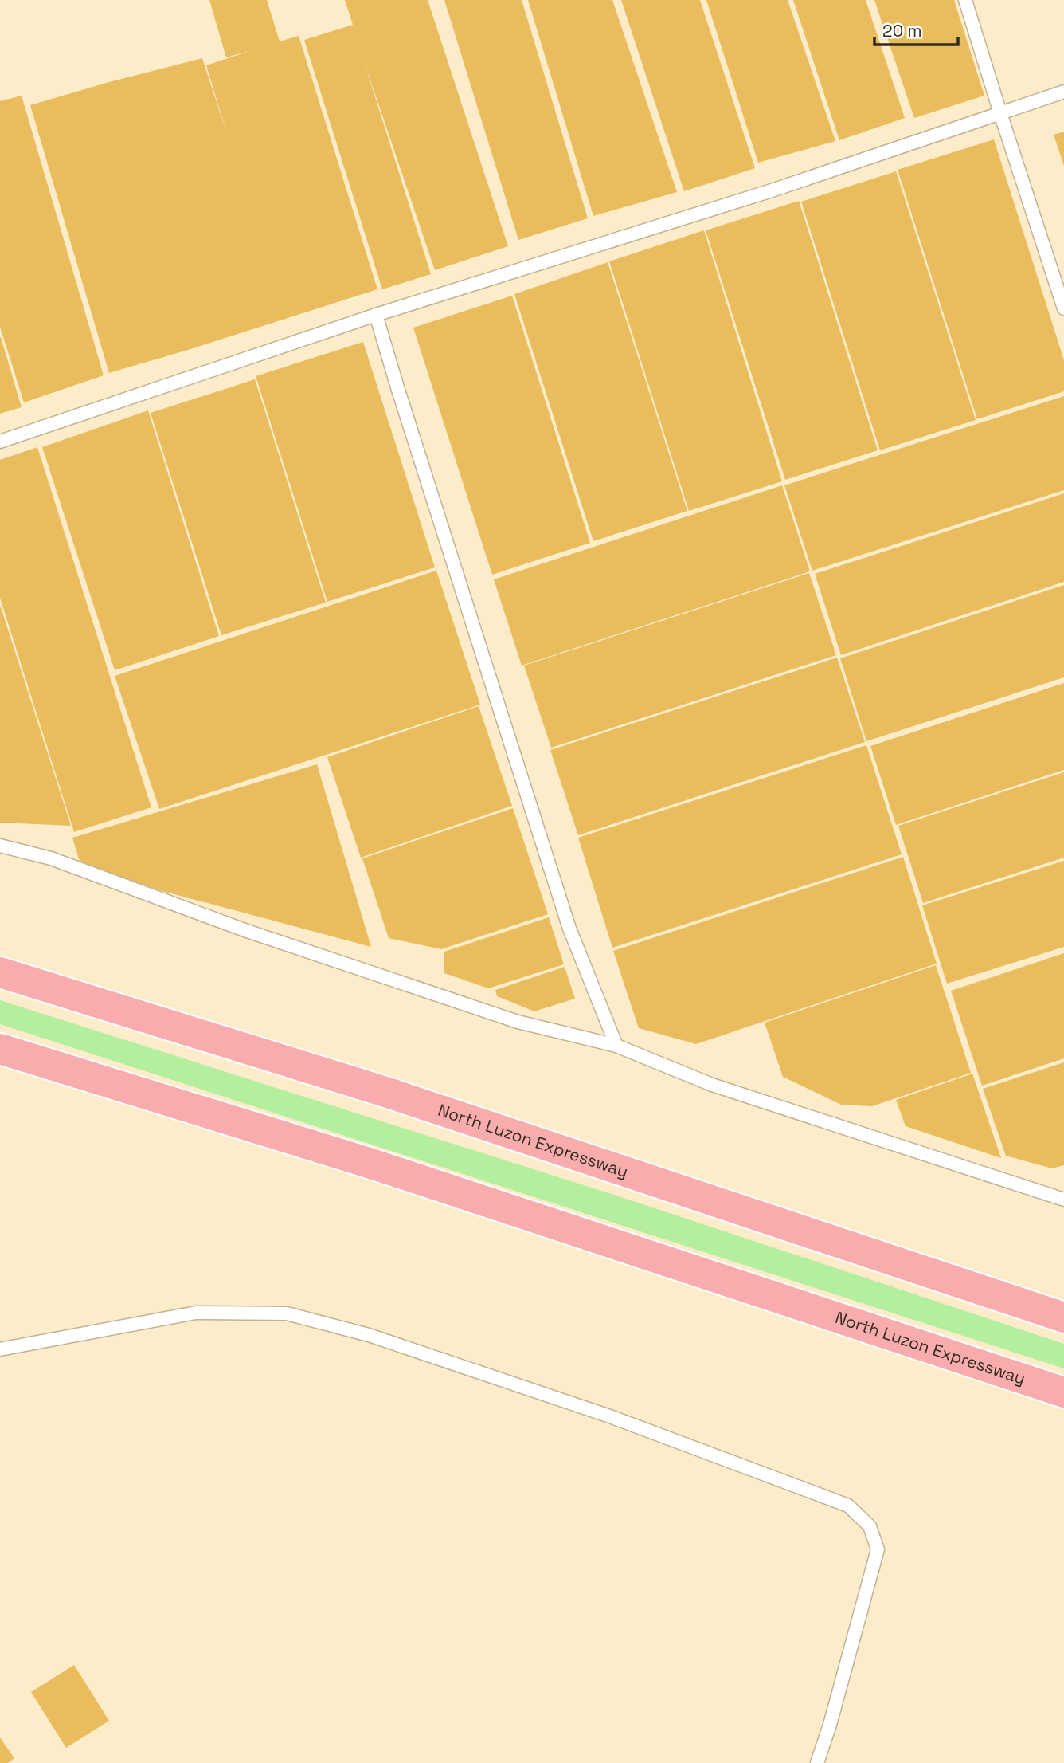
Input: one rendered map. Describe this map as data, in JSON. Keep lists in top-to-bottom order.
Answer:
{
  "streets": {
    "highway": ["North Luzon Expressway"]
  },
  "scale_bar": "20 m"
}
